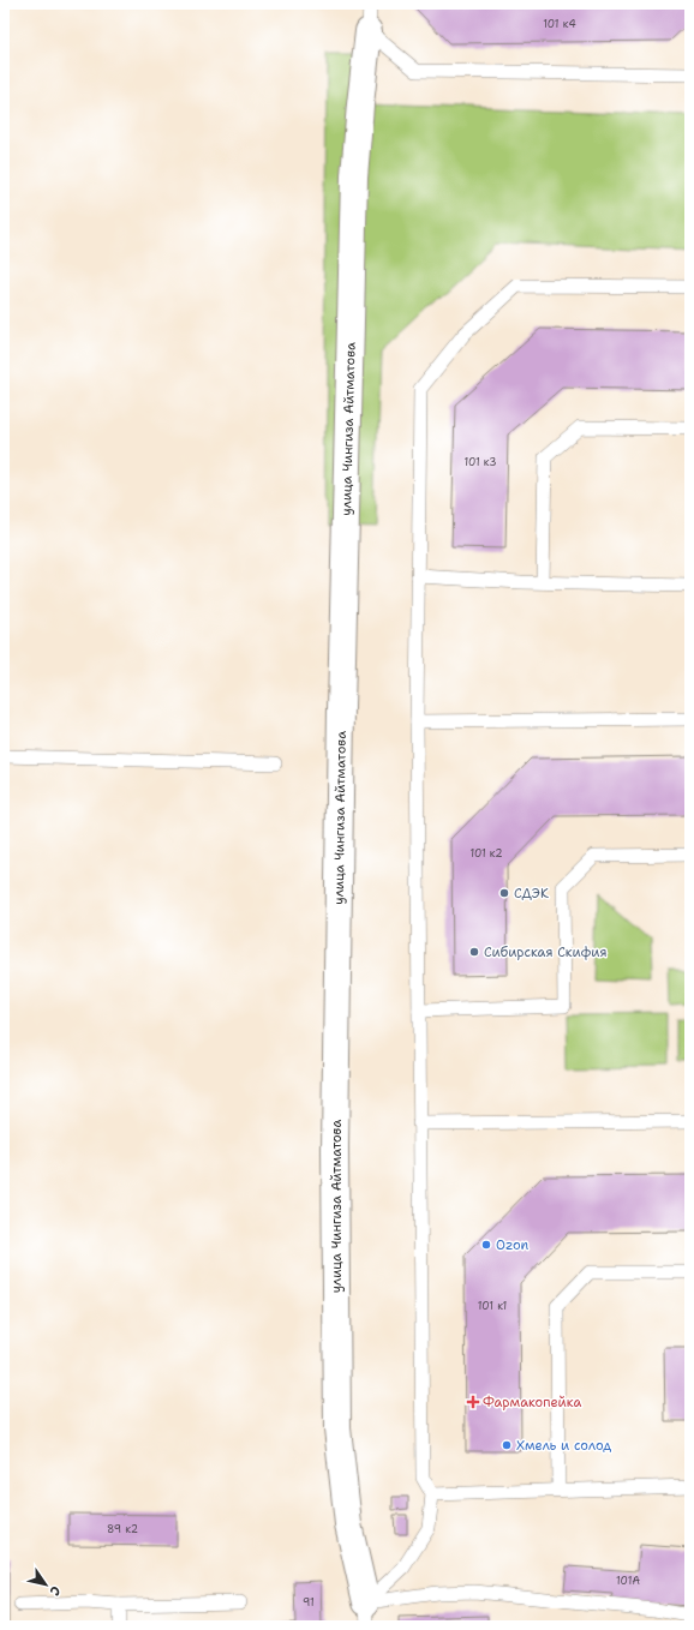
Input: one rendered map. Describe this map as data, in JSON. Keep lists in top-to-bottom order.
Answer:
{
  "streets": {
    "street": ["улица Чингиза Айтматова"]
  },
  "places": {
    "other": [
      "СДЭК",
      "Сибирская Скифия",
      "Ozon",
      "Хмель и солод"
    ],
    "health": ["Фармакопейка"]
  },
  "house_numbers": [
    "101 к4",
    "101 к3",
    "101 к2",
    "101 к1",
    "89 к2",
    "101А",
    "91"
  ],
  "north": "bottom right"
}
